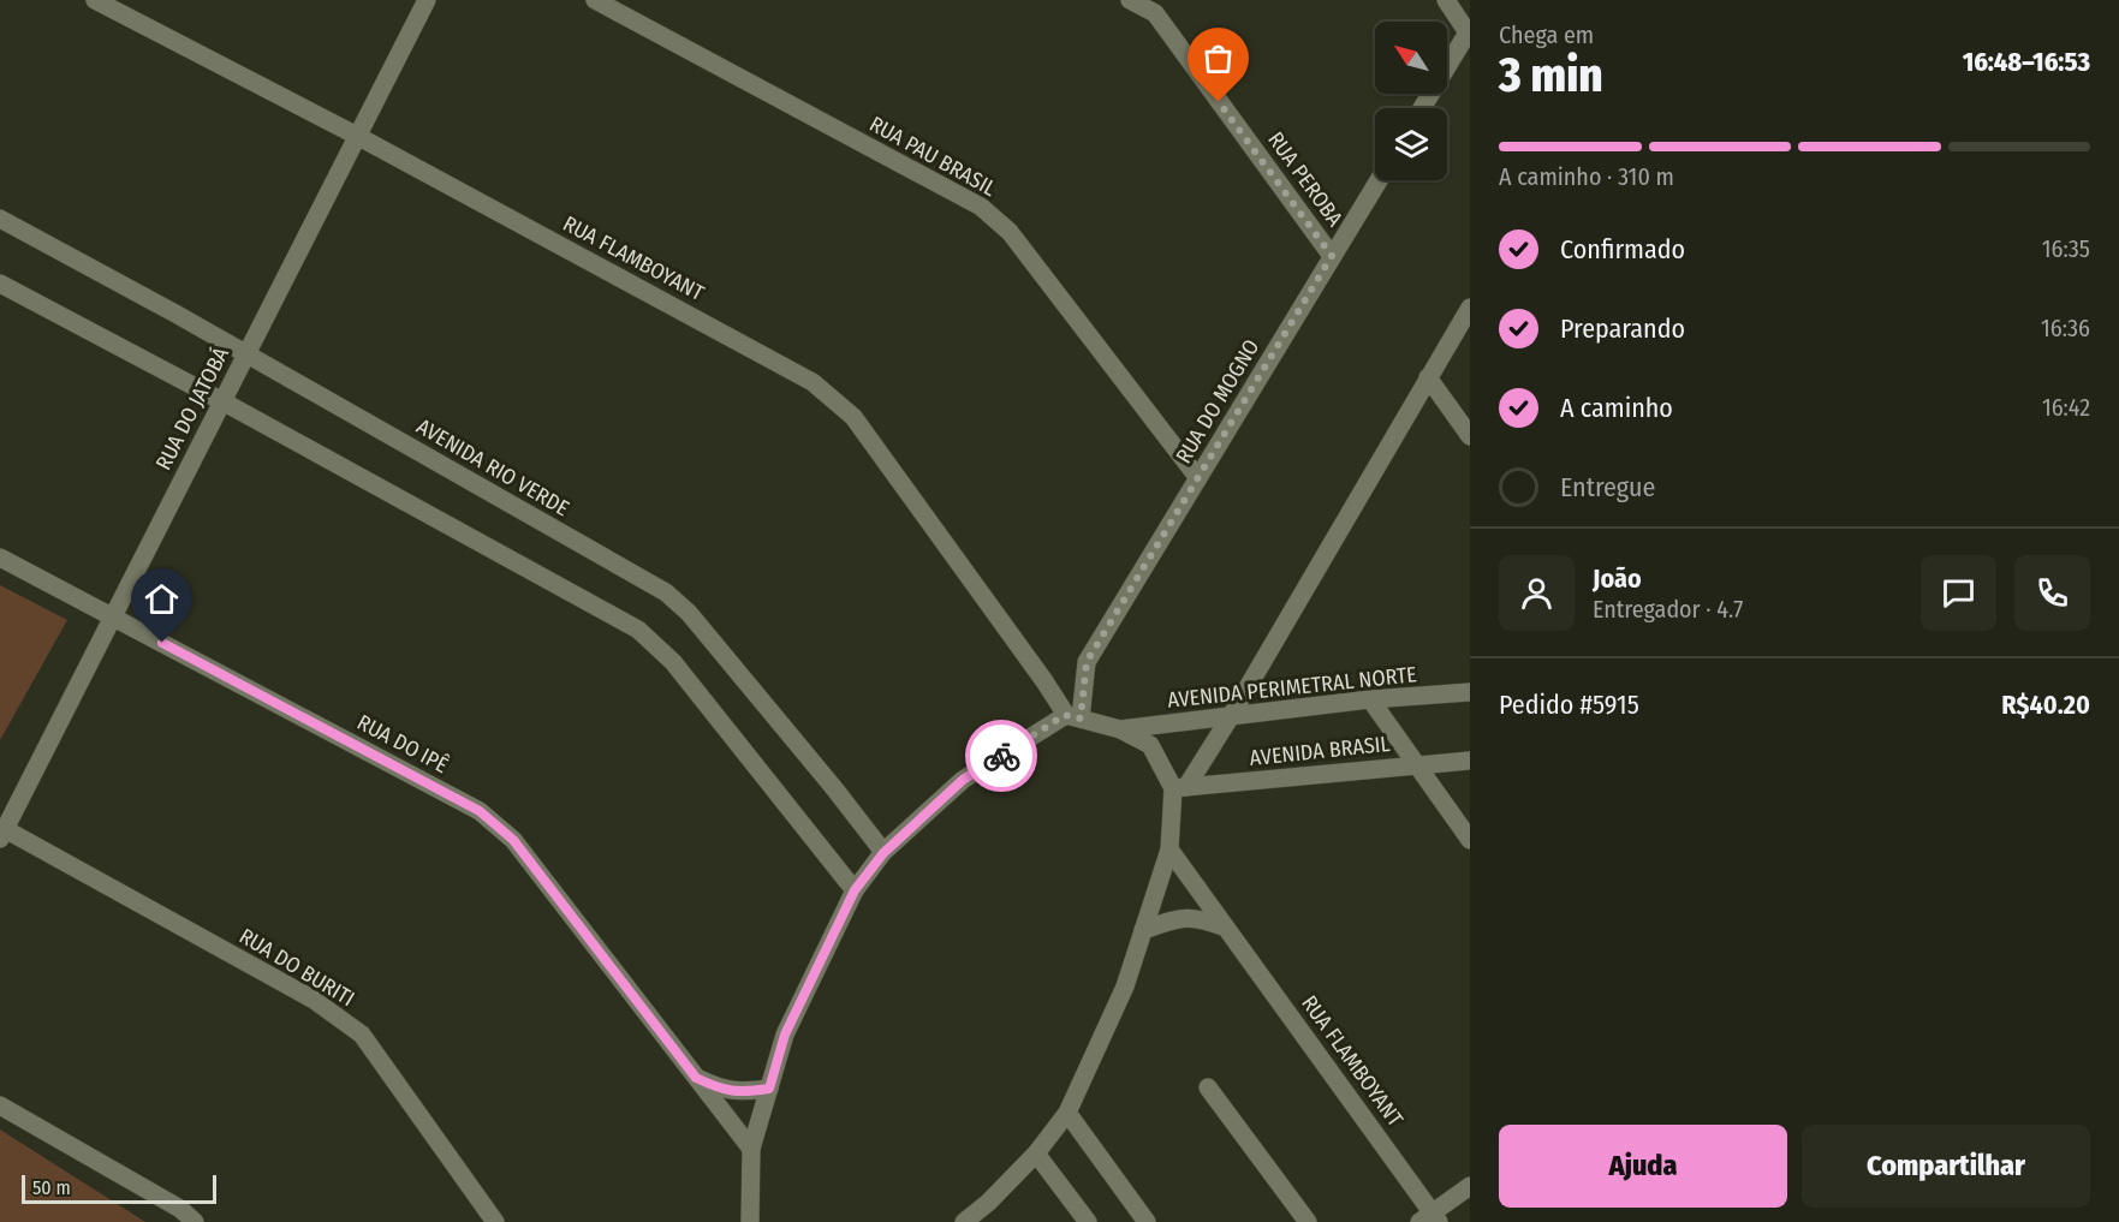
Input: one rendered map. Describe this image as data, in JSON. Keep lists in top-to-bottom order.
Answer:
{
  "streets": {
    "street": [
      "RUA PAU BRASIL",
      "RUA PEROBA",
      "RUA FLAMBOYANT",
      "RUA DO MOGNO",
      "RUA DO JATOBÁ",
      "AVENIDA RIO VERDE",
      "AVENIDA PERIMETRAL NORTE",
      "RUA DO IPÊ",
      "AVENIDA BRASIL",
      "RUA DO BURITI"
    ]
  },
  "crossings": [
    ["RUA PAU BRASIL", "RUA DO MOGNO"],
    ["RUA PEROBA", "RUA DO MOGNO"],
    ["RUA FLAMBOYANT", "RUA DO MOGNO"],
    ["RUA FLAMBOYANT", "RUA DO JATOBÁ"],
    ["RUA FLAMBOYANT", "AVENIDA PERIMETRAL NORTE"],
    ["RUA DO MOGNO", "AVENIDA PERIMETRAL NORTE"],
    ["RUA DO JATOBÁ", "AVENIDA RIO VERDE"],
    ["RUA DO JATOBÁ", "RUA DO IPÊ"],
    ["RUA DO JATOBÁ", "RUA DO BURITI"],
    ["AVENIDA PERIMETRAL NORTE", "AVENIDA BRASIL"]
  ],
  "scale_bar": "50 m",
  "north": "top left",
  "page": {
    "heading": ["3 min", "Chega em", "16:48–16:53"],
    "panel": [
      "João",
      "Entregador · 4.7",
      "Pedido #5915",
      "R$40.20"
    ],
    "bar": "A caminho · 310 m",
    "list": [
      ["Confirmado", "16:35"],
      ["Preparando", "16:36"],
      ["A caminho", "16:42"],
      "Entregue"
    ],
    "buttons": ["Ajuda", "Compartilhar"],
    "scale": "50 m"
  }
}
